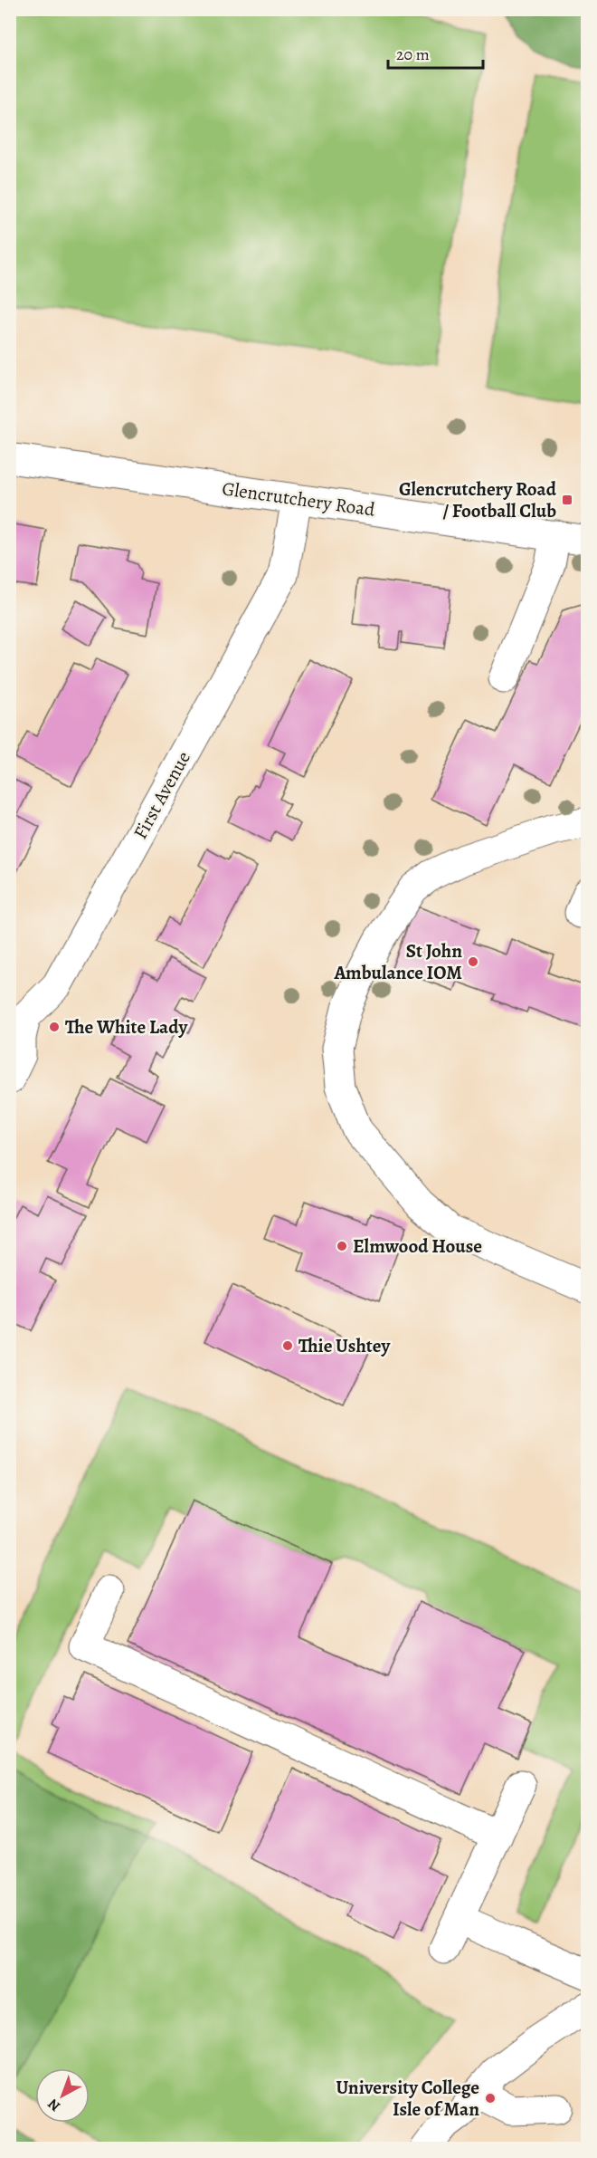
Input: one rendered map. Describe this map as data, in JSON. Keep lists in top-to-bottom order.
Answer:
{
  "streets": {
    "main road": ["Glencrutchery Road", "First Avenue"]
  },
  "crossings": [
    ["Glencrutchery Road", "First Avenue"]
  ],
  "places": {
    "transit": ["Glencrutchery Road / Football Club"],
    "other": [
      "St John Ambulance IOM",
      "The White Lady",
      "Elmwood House",
      "Thie Ushtey",
      "University College Isle of Man"
    ]
  },
  "scale_bar": "20 m",
  "north": "bottom left"
}
